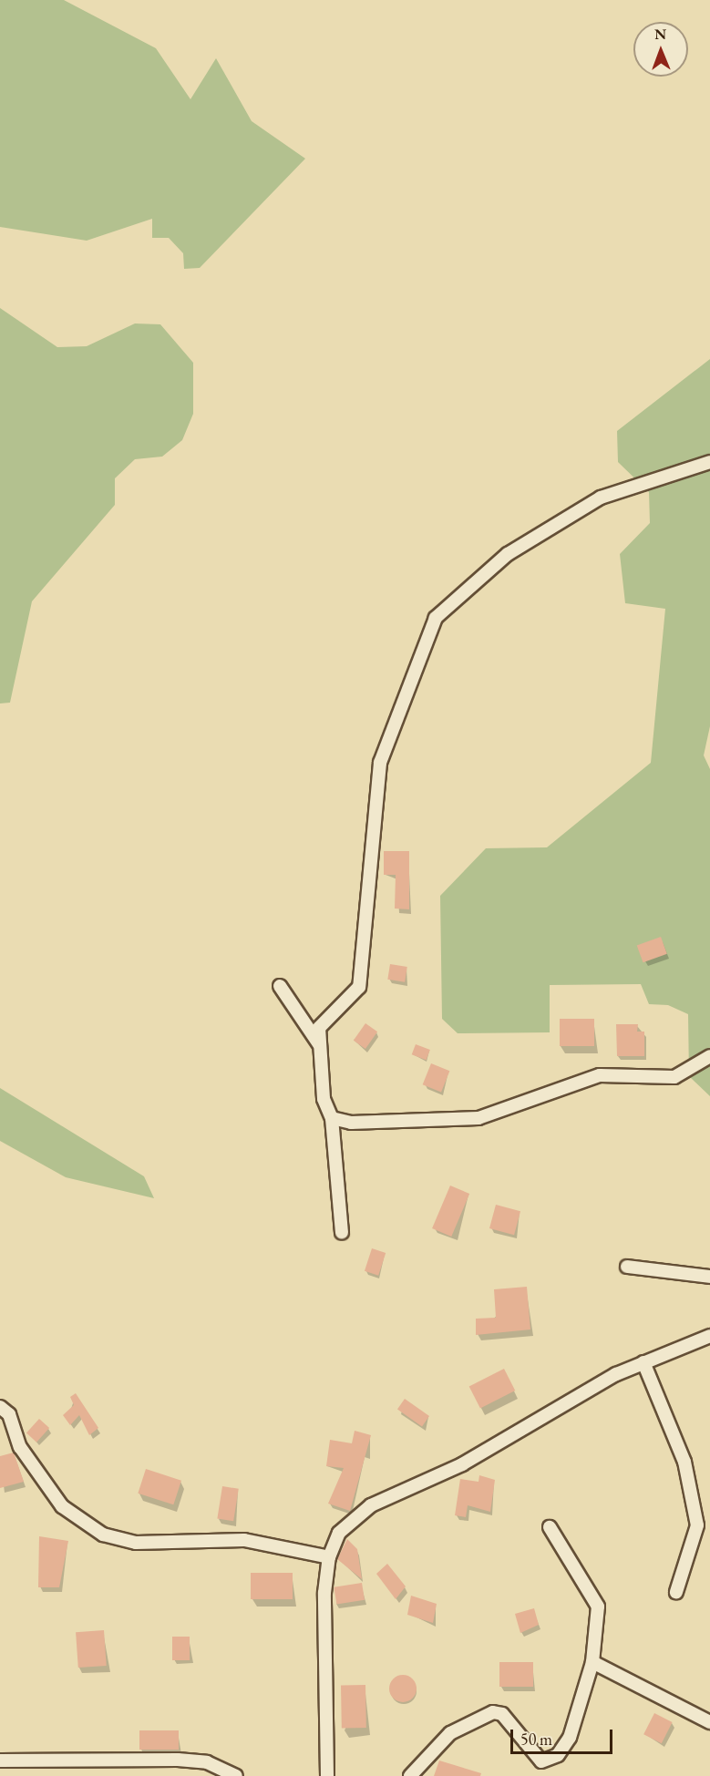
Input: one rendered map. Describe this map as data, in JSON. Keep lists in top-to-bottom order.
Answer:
{
  "scale_bar": "50 m",
  "north": "top"
}
